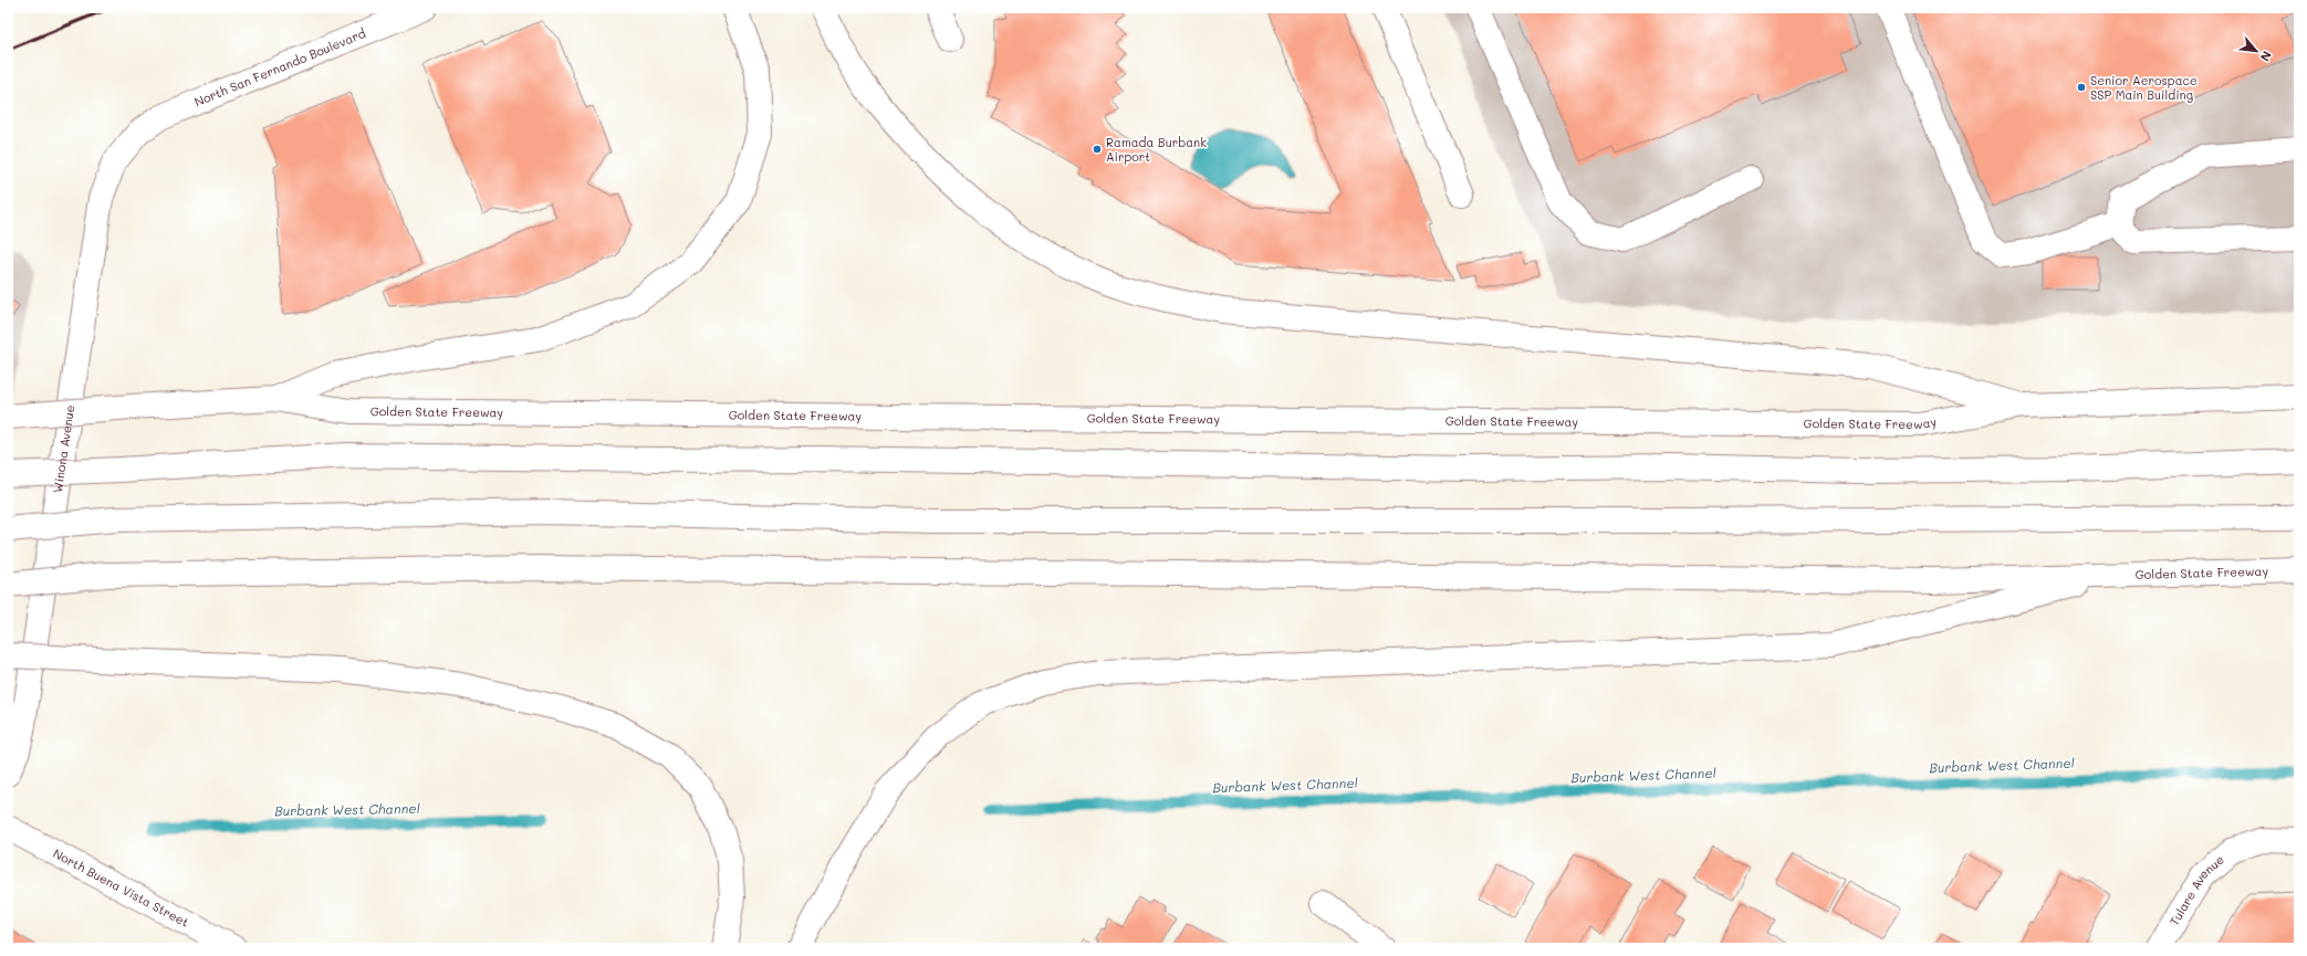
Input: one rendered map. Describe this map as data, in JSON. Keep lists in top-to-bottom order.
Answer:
{
  "streets": {
    "main road": [
      "North San Fernando Boulevard",
      "Golden State Freeway",
      "Winona Avenue",
      "North Buena Vista Street",
      "Tulare Avenue"
    ]
  },
  "crossings": [
    ["North San Fernando Boulevard", "Winona Avenue"]
  ],
  "water": ["Burbank West Channel"],
  "places": ["Senior Aerospace SSP Main Building", "Ramada Burbank Airport"],
  "north": "bottom right"
}
